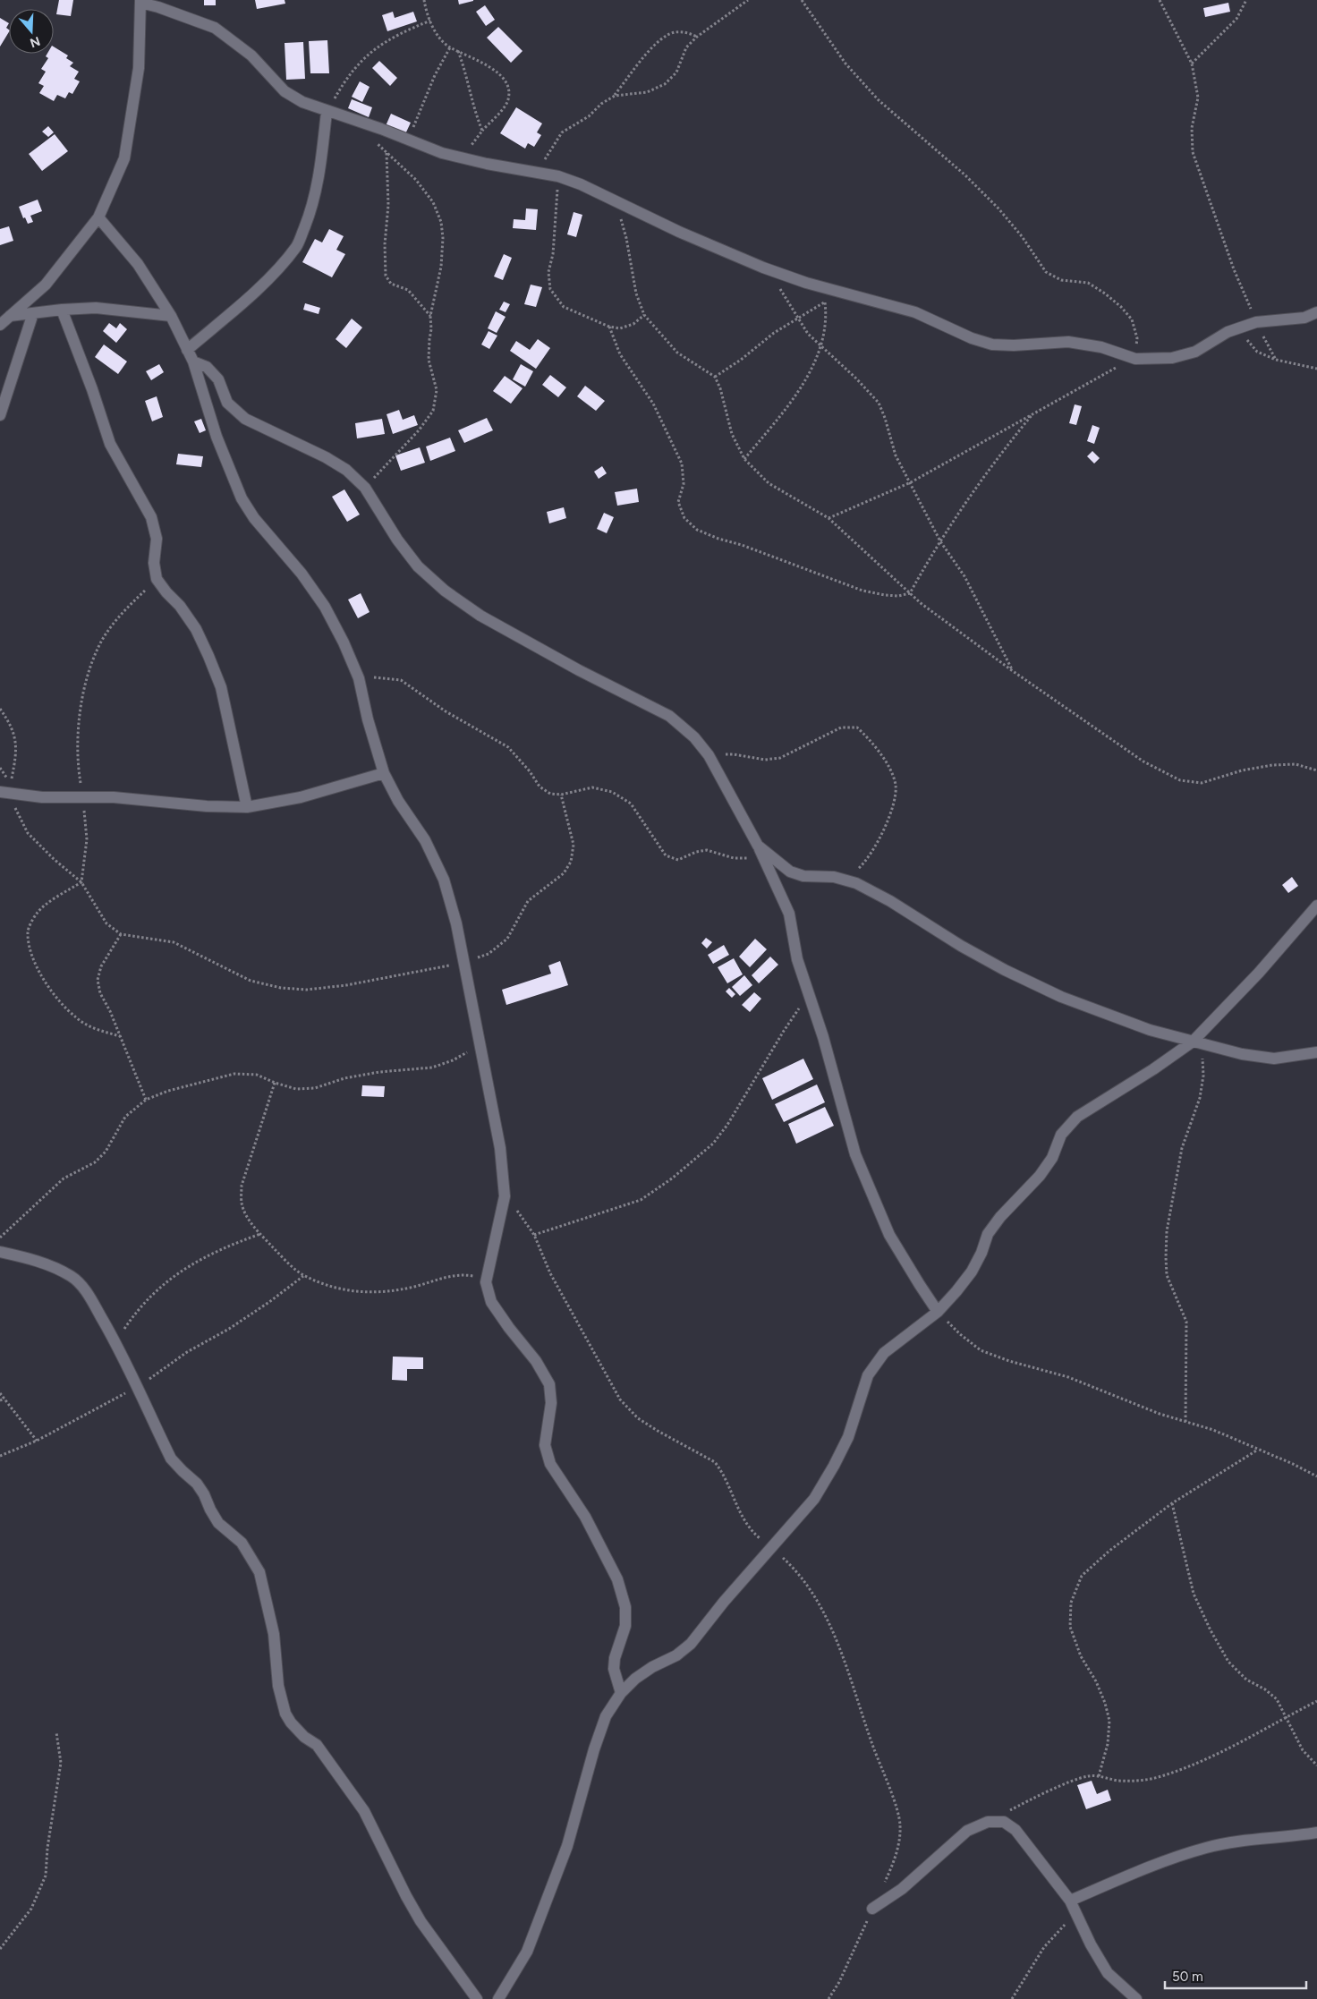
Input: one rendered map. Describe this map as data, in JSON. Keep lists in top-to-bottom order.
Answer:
{
  "scale_bar": "50 m",
  "north": "bottom"
}
